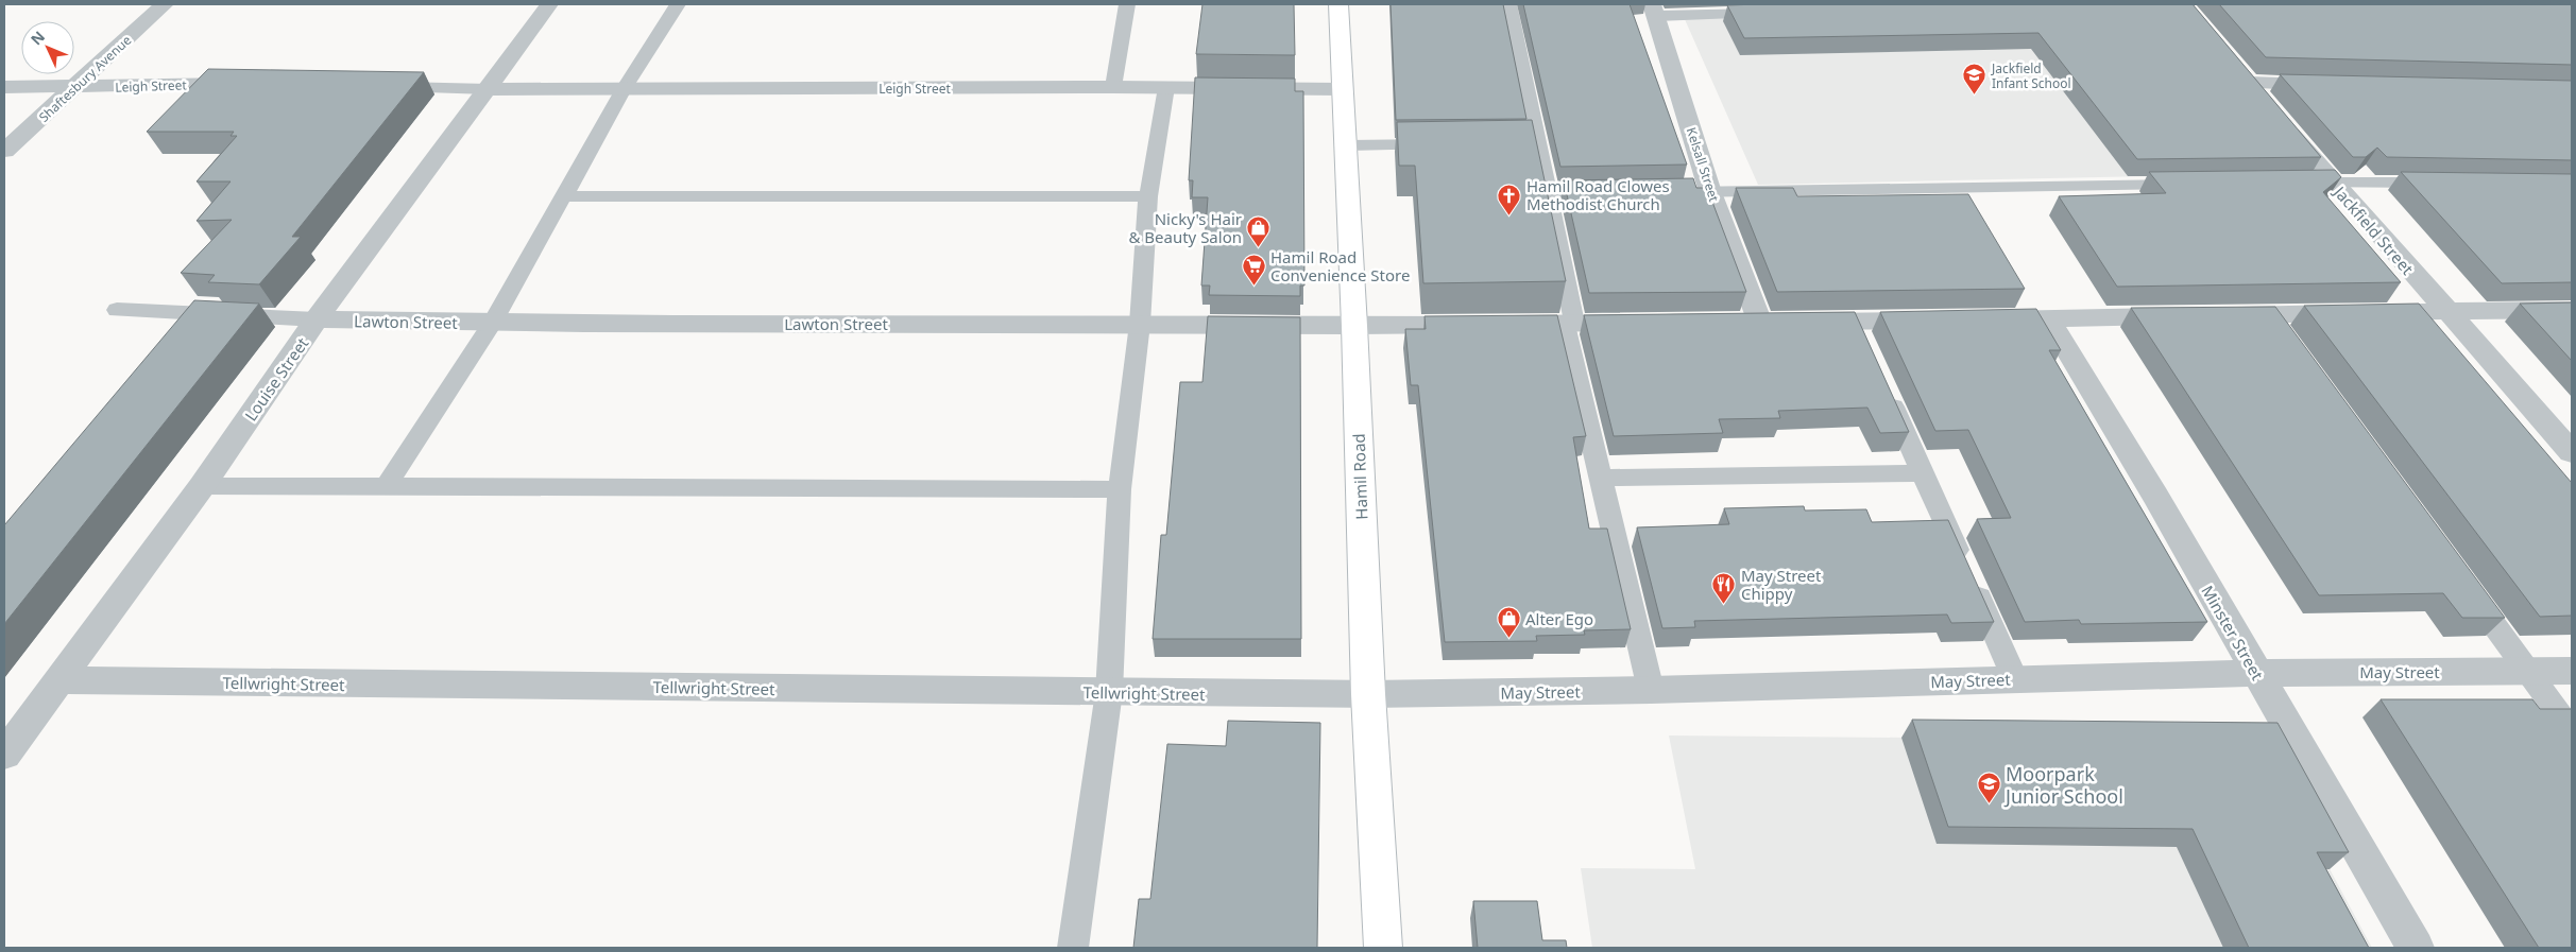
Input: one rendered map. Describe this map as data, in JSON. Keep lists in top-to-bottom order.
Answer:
{
  "streets": {
    "street": [
      "Shaftesbury Avenue",
      "Leigh Street",
      "Kelsall Street",
      "Jackfield Street",
      "Lawton Street",
      "Louise Street",
      "Hamil Road",
      "Minster Street",
      "May Street",
      "Tellwright Street"
    ]
  },
  "crossings": [
    ["Shaftesbury Avenue", "Leigh Street"],
    ["Leigh Street", "Louise Street"],
    ["Leigh Street", "Hamil Road"],
    ["Lawton Street", "Louise Street"],
    ["Lawton Street", "Hamil Road"],
    ["Louise Street", "Tellwright Street"],
    ["Hamil Road", "May Street"],
    ["Hamil Road", "Tellwright Street"],
    ["Minster Street", "May Street"],
    ["May Street", "Tellwright Street"]
  ],
  "places": {
    "school or university": ["Jackfield Infant School", "Moorpark Junior School"],
    "church": ["Hamil Road Clowes Methodist Church"],
    "shop": ["Nicky's Hair & Beauty Salon", "Alter Ego"],
    "supermarket": ["Hamil Road Convenience Store"],
    "restaurant": ["May Street Chippy"]
  },
  "north": "top left"
}
